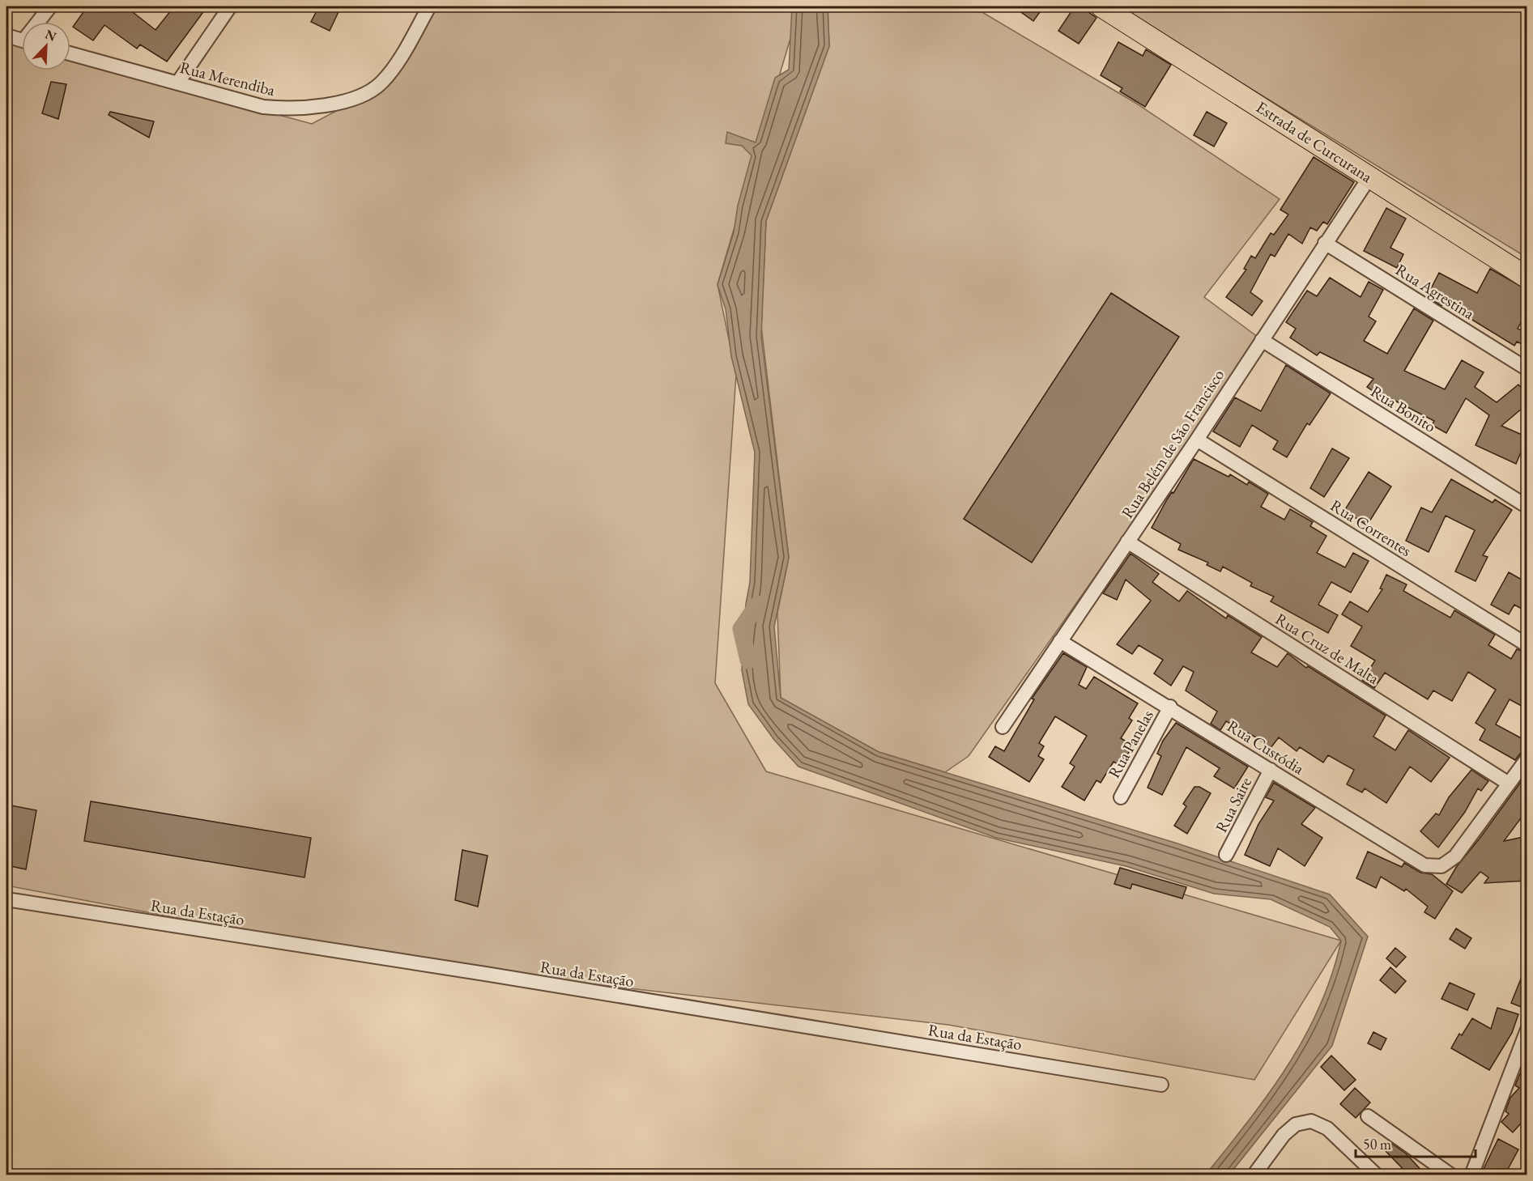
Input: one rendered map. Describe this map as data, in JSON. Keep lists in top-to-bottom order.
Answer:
{
  "streets": {
    "main road": ["Estrada de Curcurana"],
    "street": [
      "Rua Merendiba",
      "Rua Agrestina",
      "Rua Bonito",
      "Rua Belém de São Francisco",
      "Rua Correntes",
      "Rua Cruz de Malta",
      "Rua Panelas",
      "Rua Custódia",
      "Rua Saire",
      "Rua da Estação"
    ]
  },
  "crossings": [
    ["Estrada de Curcurana", "Rua Belém de São Francisco"],
    ["Rua Agrestina", "Rua Belém de São Francisco"],
    ["Rua Bonito", "Rua Belém de São Francisco"],
    ["Rua Belém de São Francisco", "Rua Correntes"],
    ["Rua Belém de São Francisco", "Rua Cruz de Malta"],
    ["Rua Belém de São Francisco", "Rua Custódia"],
    ["Rua Cruz de Malta", "Rua Custódia"],
    ["Rua Panelas", "Rua Custódia"],
    ["Rua Custódia", "Rua Saire"]
  ],
  "scale_bar": "50 m",
  "north": "top right"
}
